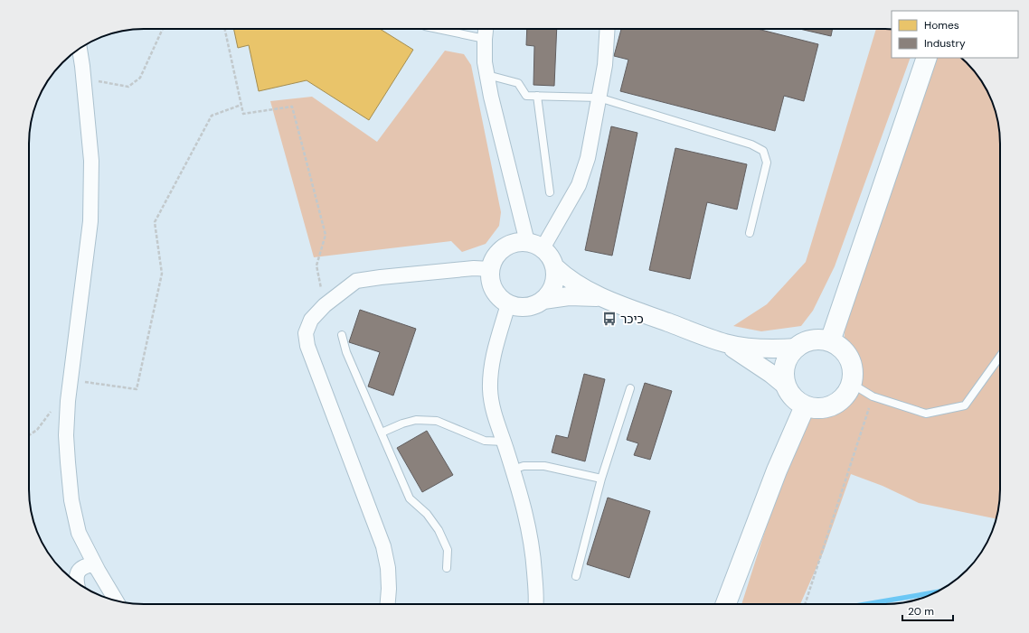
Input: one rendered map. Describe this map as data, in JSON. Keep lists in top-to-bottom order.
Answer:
{
  "places": {
    "bus stop": ["כיכר"]
  },
  "legend": ["Homes", "Industry"],
  "scale_bar": "20 m"
}
